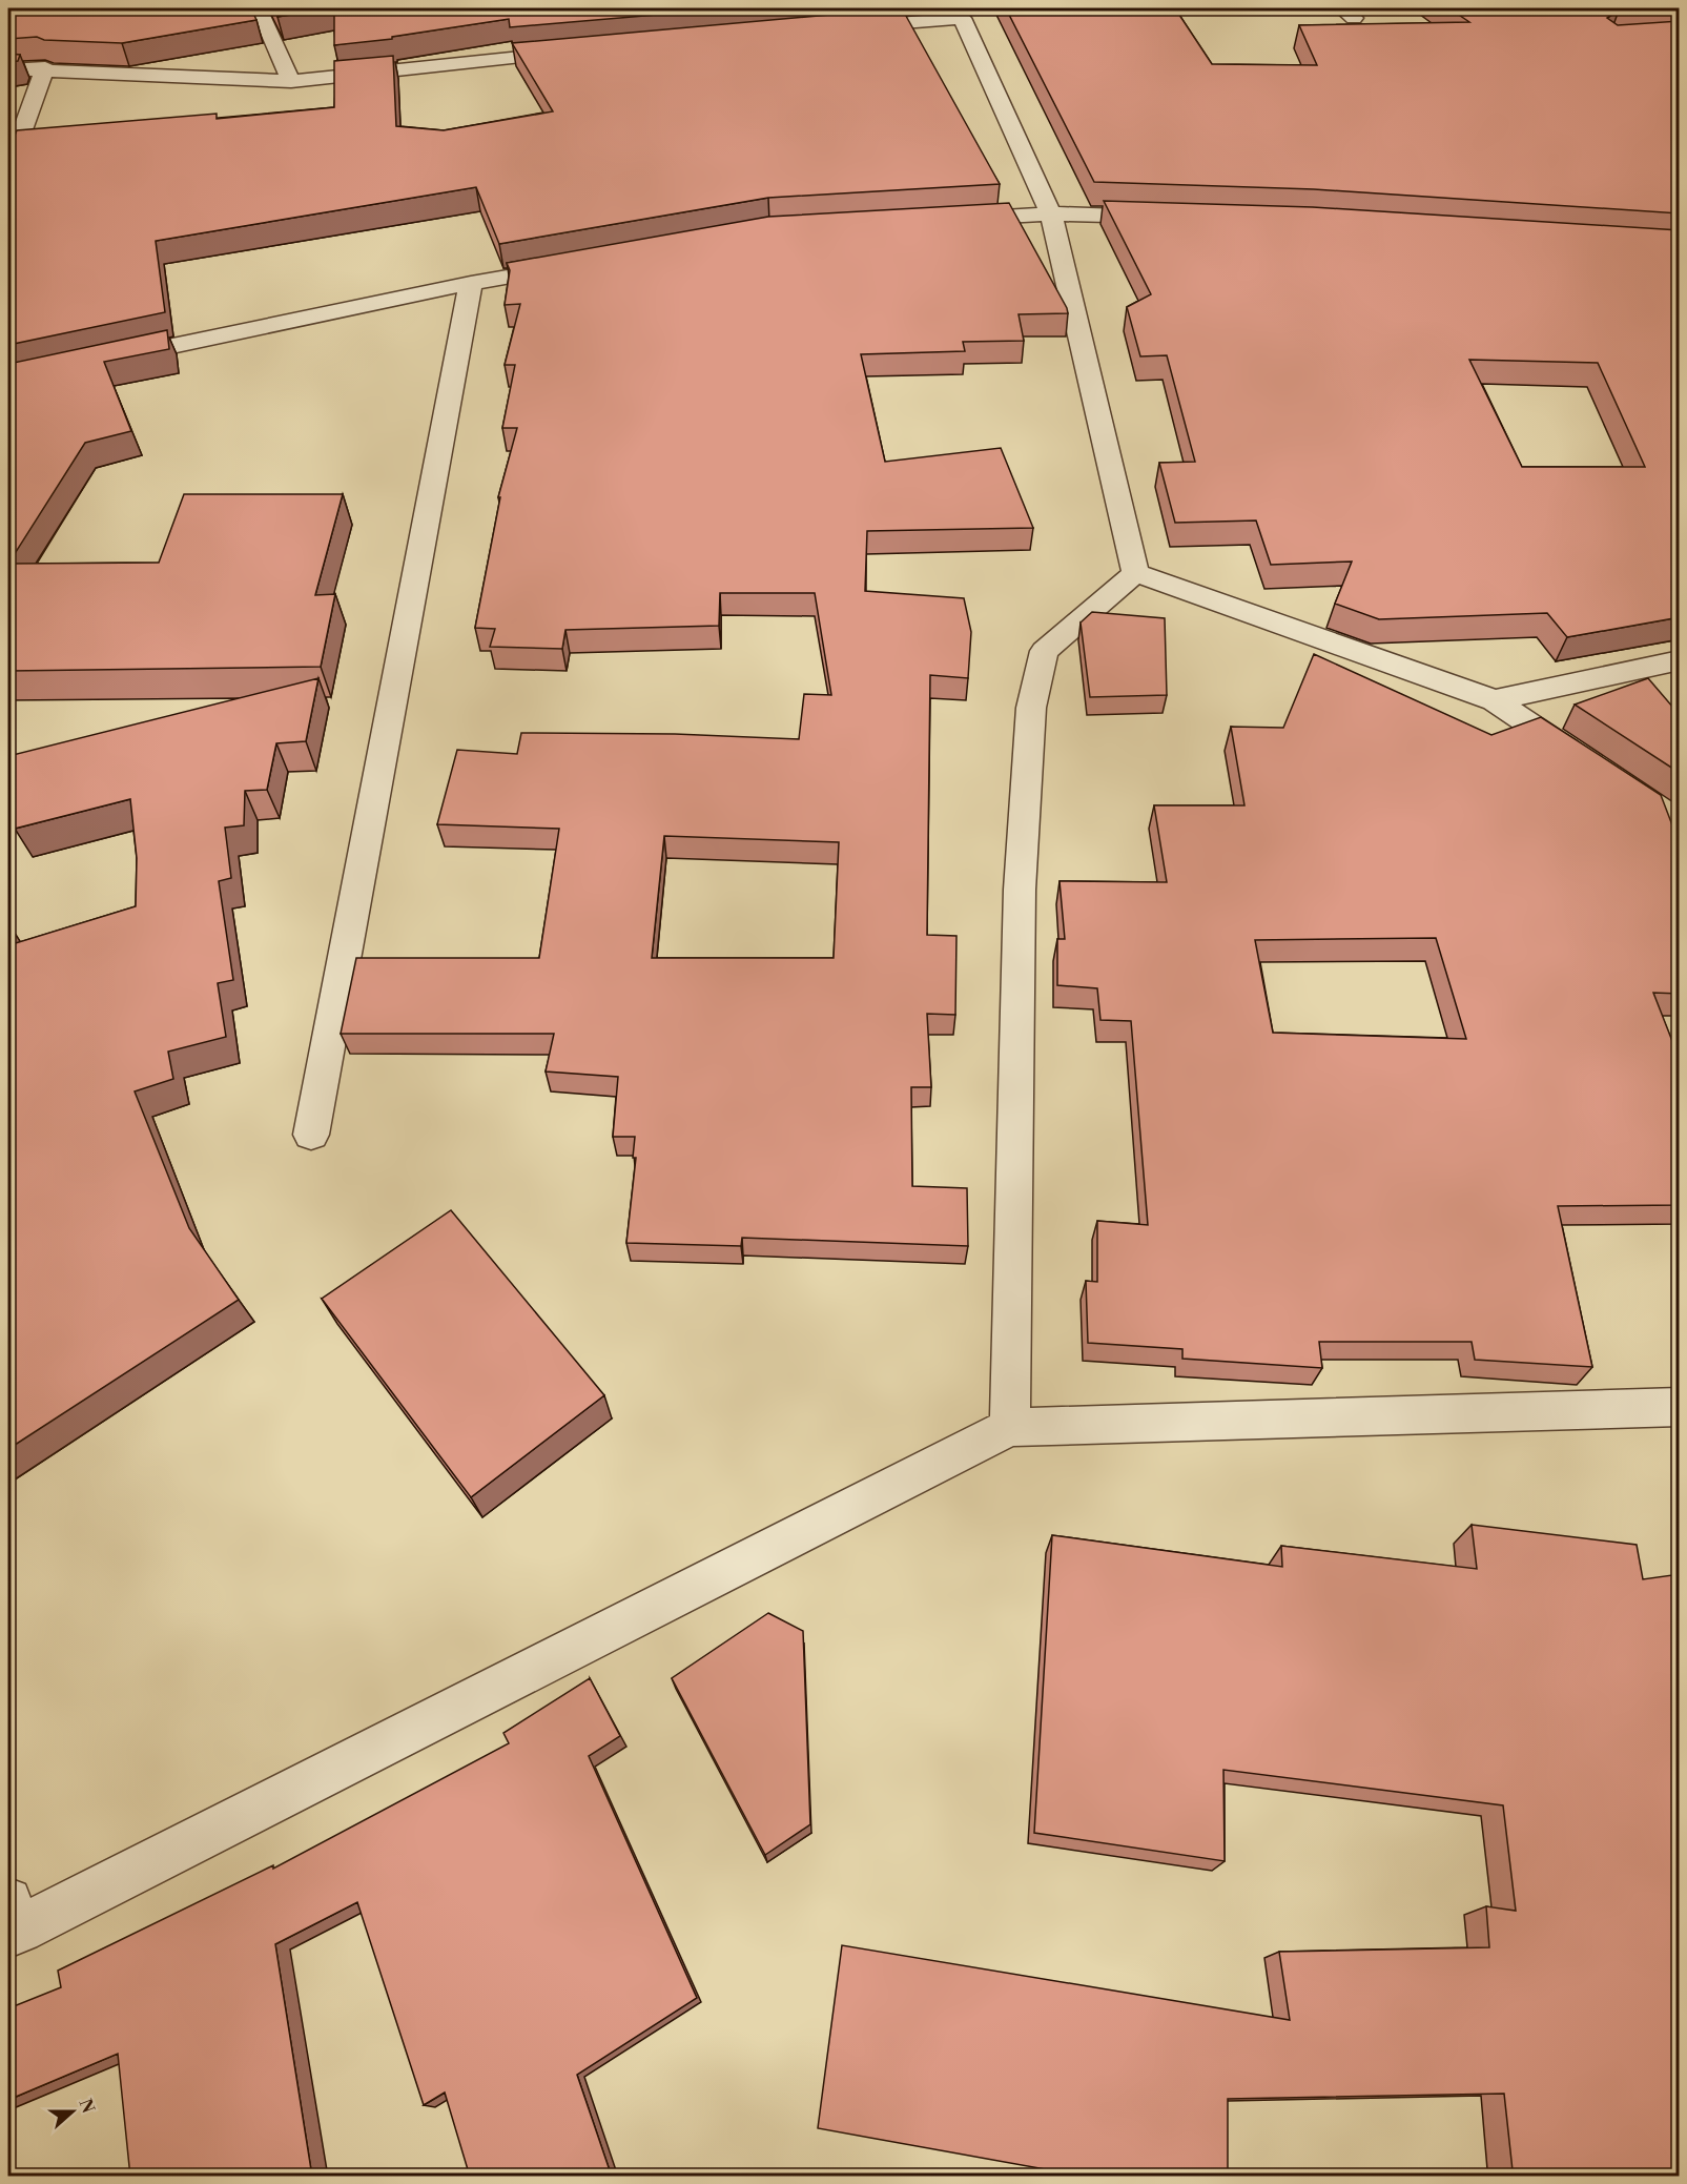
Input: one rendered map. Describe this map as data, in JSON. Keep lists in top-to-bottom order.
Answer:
{
  "north": "right"
}
